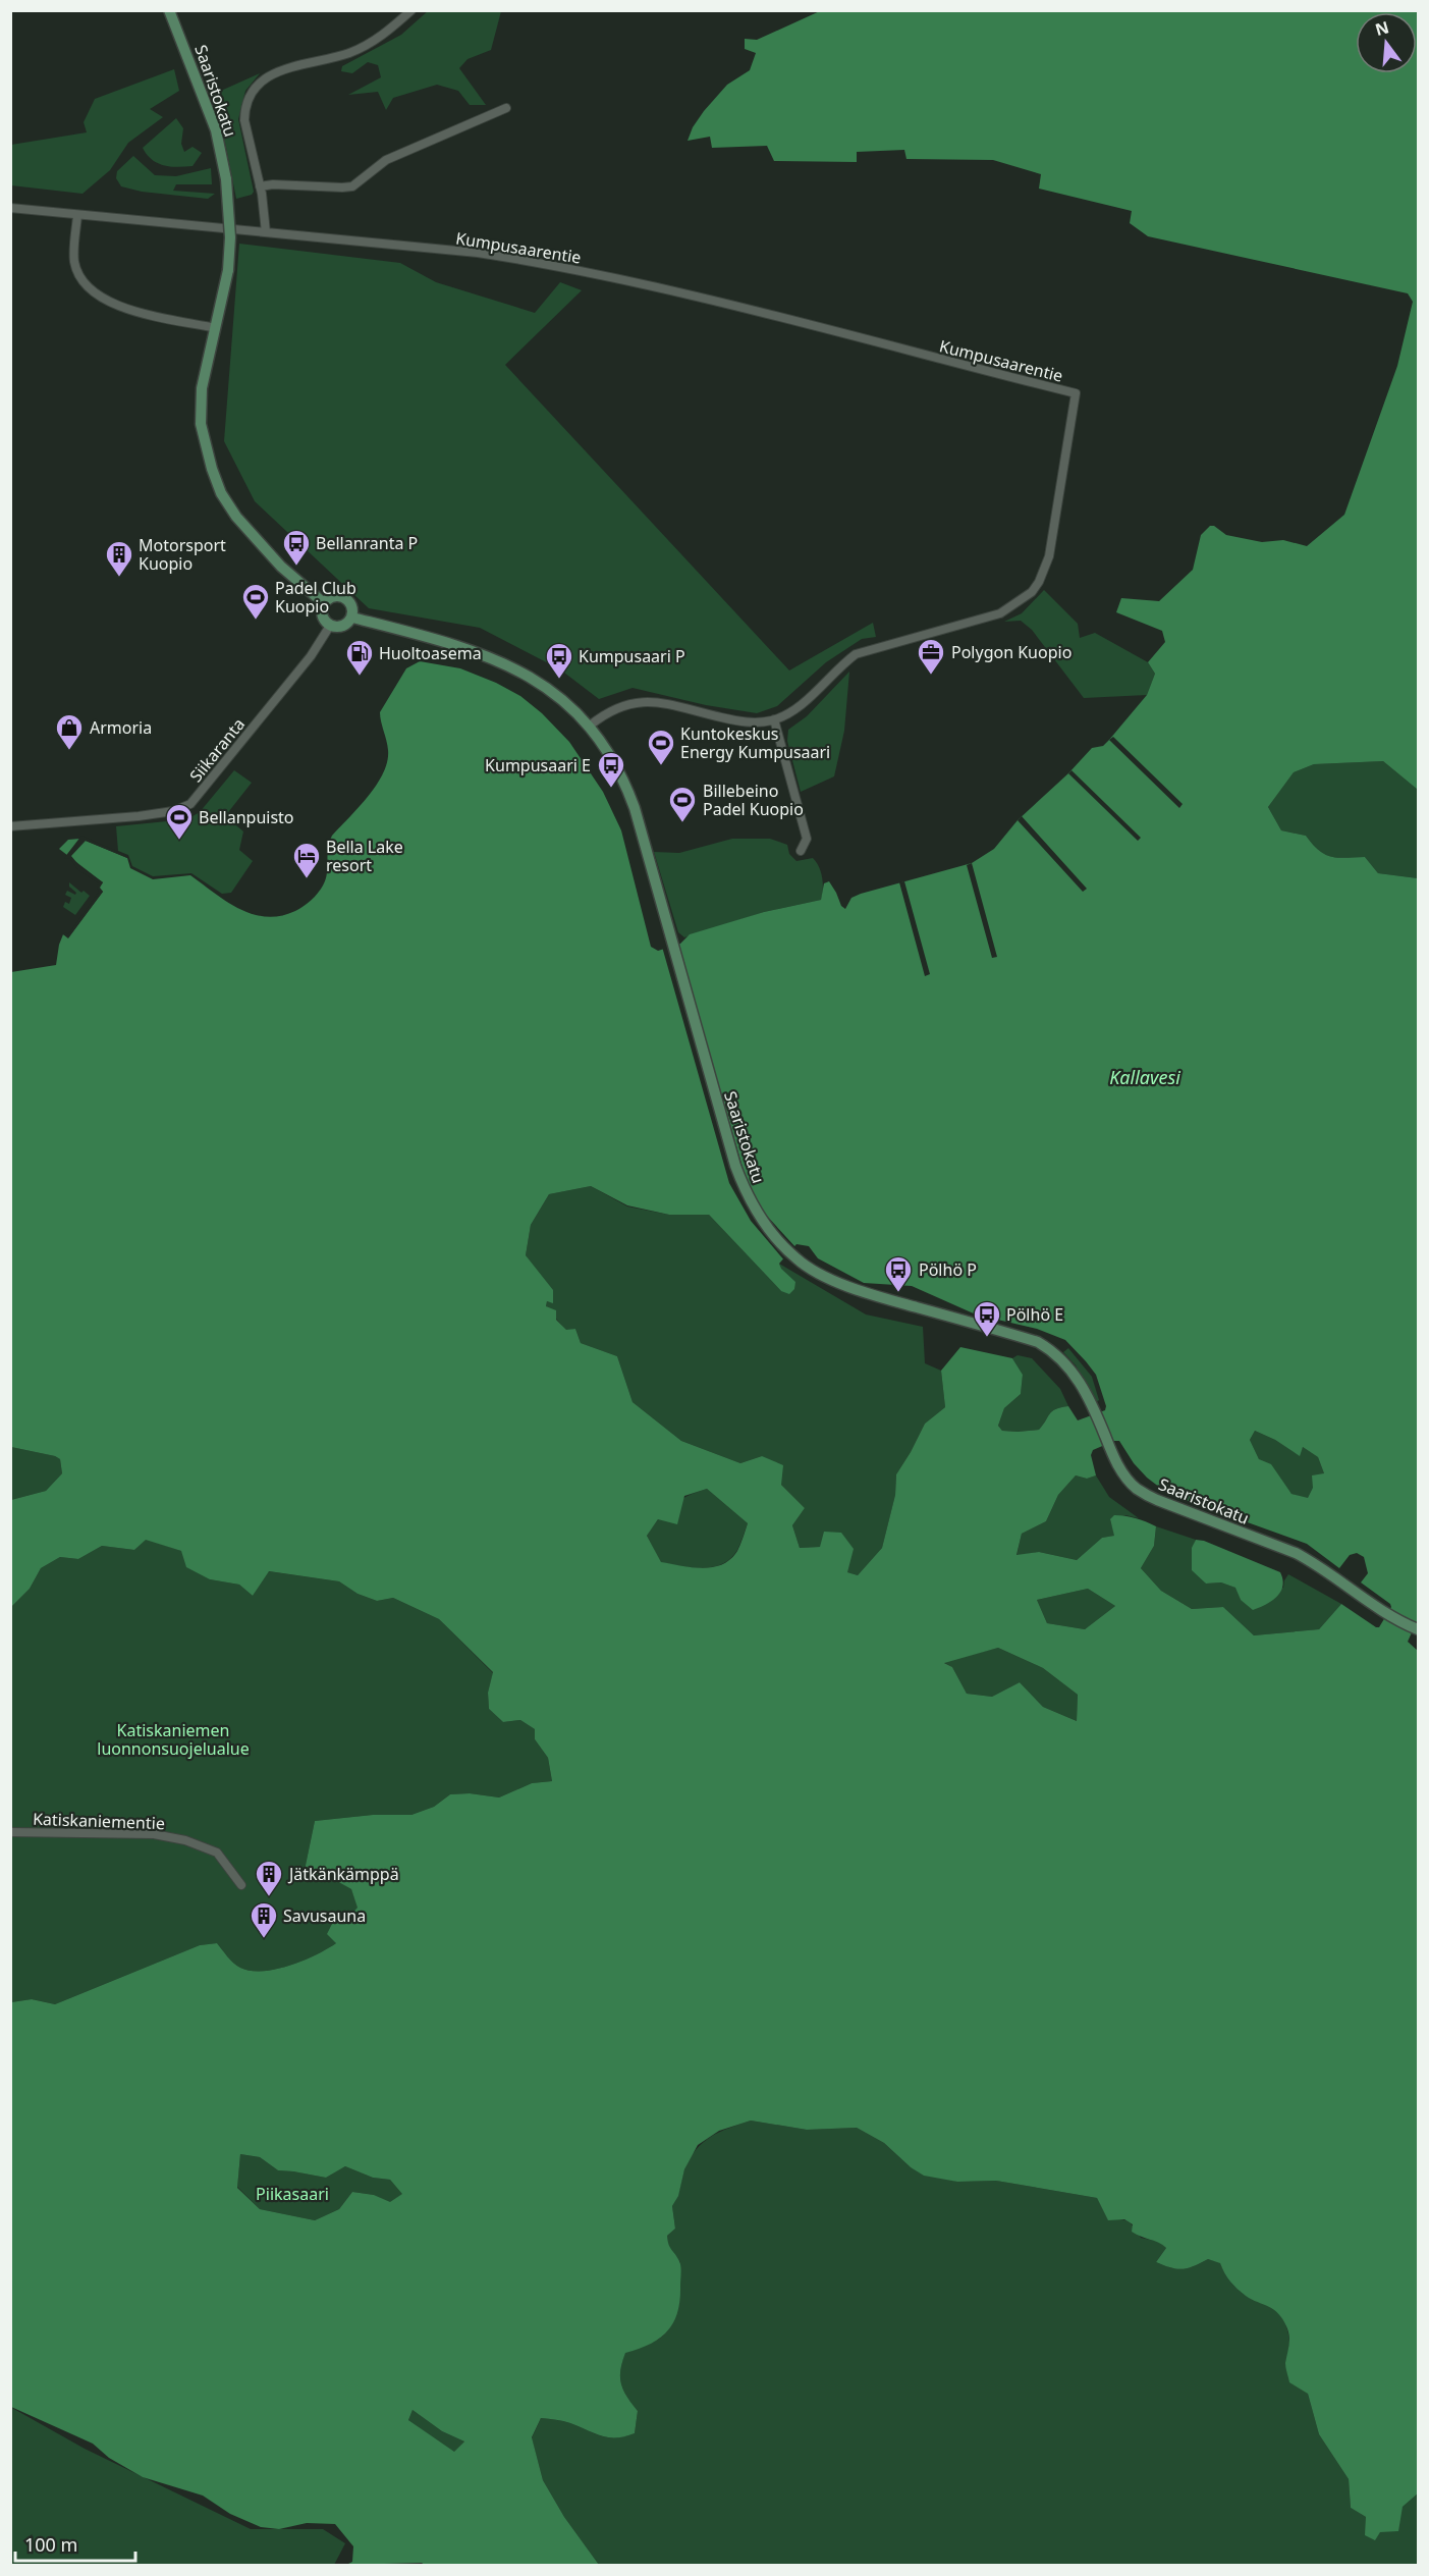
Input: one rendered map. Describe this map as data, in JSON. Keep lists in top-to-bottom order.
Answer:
{
  "streets": {
    "main road": ["Saaristokatu"],
    "street": ["Kumpusaarentie", "Siikaranta", "Katiskaniementie"]
  },
  "crossings": [
    ["Saaristokatu", "Kumpusaarentie"],
    ["Saaristokatu", "Siikaranta"]
  ],
  "water": ["Kallavesi"],
  "parks": ["Katiskaniemen luonnonsuojelualue", "Piikasaari"],
  "places": {
    "bus stop": [
      "Bellanranta P",
      "Kumpusaari P",
      "Kumpusaari E",
      "Pölhö P",
      "Pölhö E"
    ],
    "building": ["Motorsport Kuopio", "Jätkänkämppä", "Savusauna"],
    "sports": [
      "Padel Club Kuopio",
      "Kuntokeskus Energy Kumpusaari",
      "Billebeino Padel Kuopio",
      "Bellanpuisto"
    ],
    "office": ["Polygon Kuopio"],
    "fuel station": ["Huoltoasema"],
    "shop": ["Armoria"],
    "hotel": ["Bella Lake resort"]
  },
  "scale_bar": "100 m",
  "north": "top"
}
